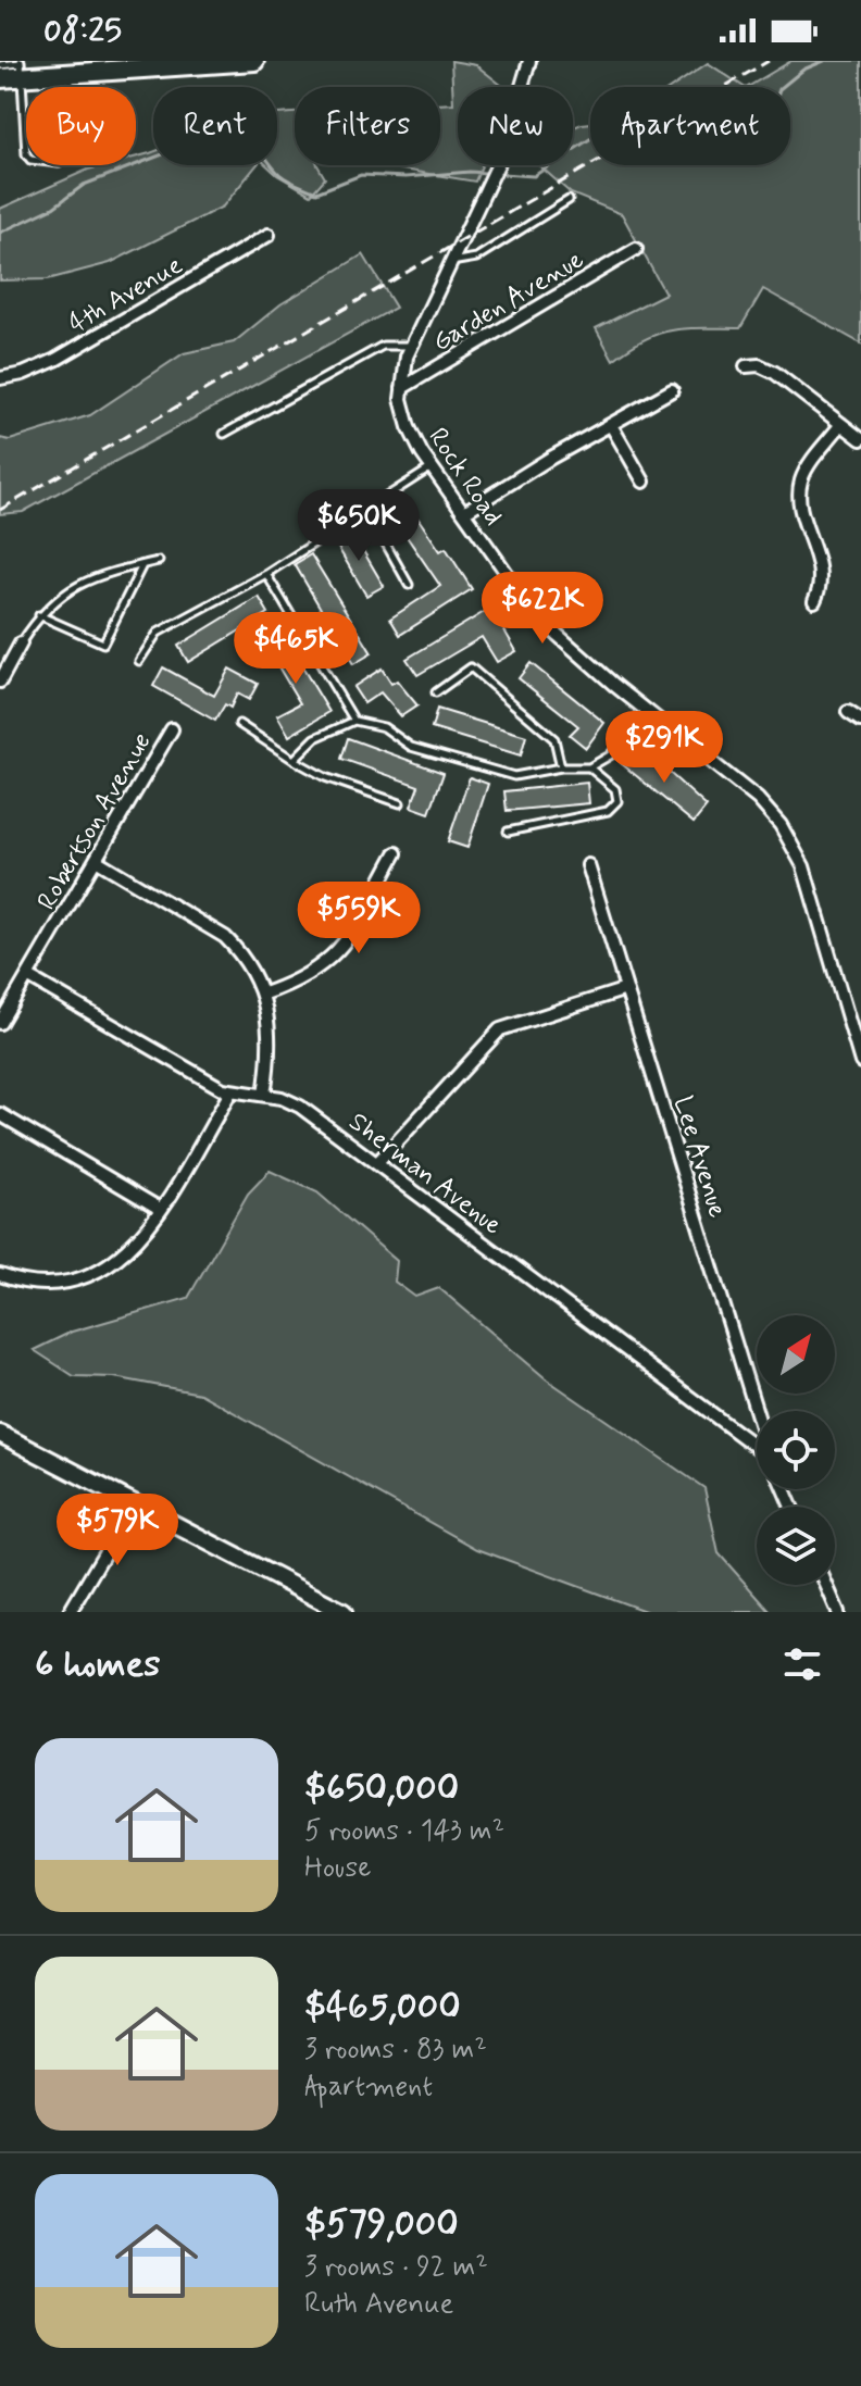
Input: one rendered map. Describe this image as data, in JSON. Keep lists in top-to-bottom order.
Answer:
{
  "streets": {
    "street": [
      "4th Avenue",
      "Garden Avenue",
      "Rock Road",
      "Robertson Avenue",
      "Lee Avenue",
      "Sherman Avenue"
    ]
  },
  "crossings": [
    ["Garden Avenue", "Rock Road"],
    ["Robertson Avenue", "Sherman Avenue"]
  ],
  "north": "top right",
  "page": {
    "status": "08:25",
    "chip": [
      "Buy",
      "Rent",
      "Filters",
      "New",
      "Apartment"
    ],
    "price": [
      "$650K",
      "$622K",
      "$465K",
      "$291K",
      "$559K",
      "$579K"
    ],
    "heading": "6 homes",
    "list": [
      {
        "name": "$650,000",
        "note": "5 rooms · 143 m² · House"
      },
      {
        "name": "$465,000",
        "note": "3 rooms · 83 m² · Apartment"
      },
      {
        "name": "$579,000",
        "note": "3 rooms · 92 m² · Ruth Avenue"
      }
    ]
  }
}
